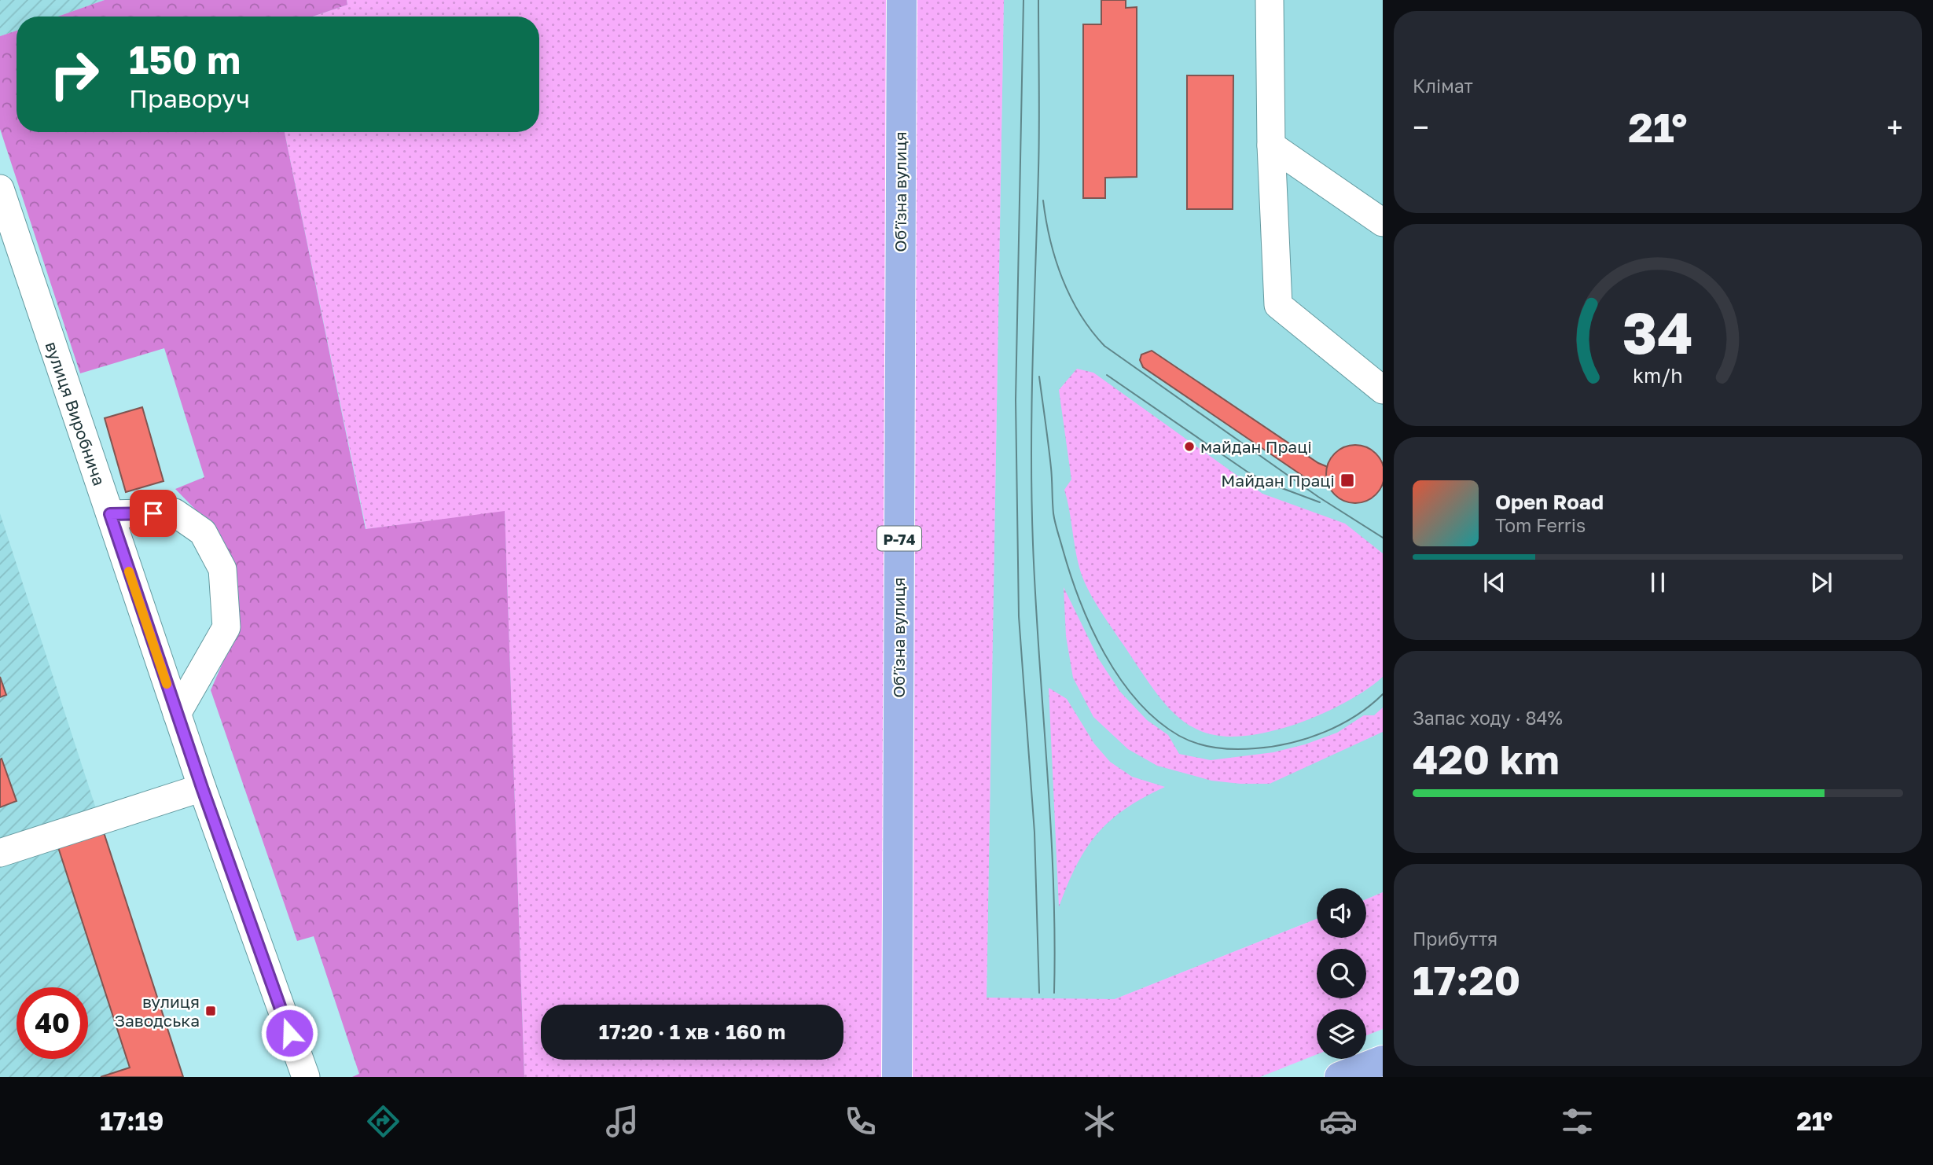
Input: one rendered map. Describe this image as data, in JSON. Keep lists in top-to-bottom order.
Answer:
{
  "streets": {
    "main road": ["Обʼїзна вулиця", "Р-74"],
    "street": ["вулиця Виробнича"]
  },
  "places": {
    "other": ["майдан Праці"],
    "transit": ["Майдан Праці", "вулиця Заводська"]
  },
  "page": {
    "tile": [
      "Клімат",
      ["Запас ходу · 84%", "420 km"],
      ["Прибуття", "17:20"]
    ],
    "turn": ["150 m", "Праворуч"],
    "heat": ["−", "21°", "+"],
    "song": ["Open Road", "Tom Ferris"],
    "limit": "40",
    "trip": "17:20 · 1 хв · 160 m",
    "tabs": ["17:19", "21°"],
    "gauge": ["34", "km/h"]
  }
}
